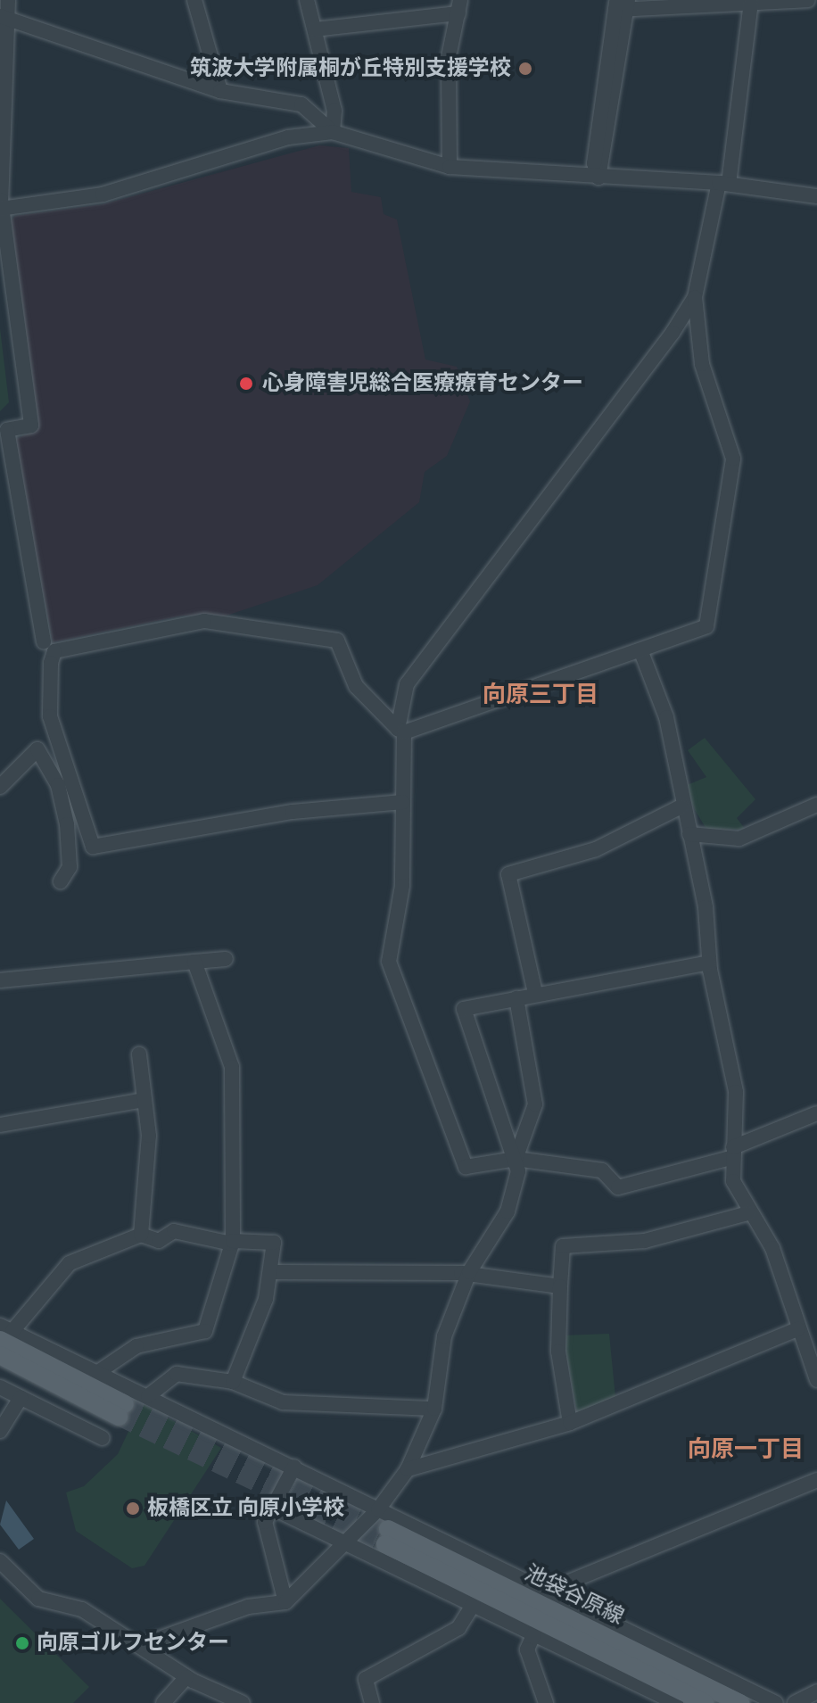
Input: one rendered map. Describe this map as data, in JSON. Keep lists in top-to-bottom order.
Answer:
{
  "streets": {
    "main road": ["池袋谷原線"]
  },
  "districts": ["向原三丁目", "向原一丁目"],
  "places": [
    "筑波大学附属桐が丘特別支援学校",
    "心身障害児総合医療療育センター",
    "板橋区立 向原小学校",
    "向原ゴルフセンター"
  ]
}
